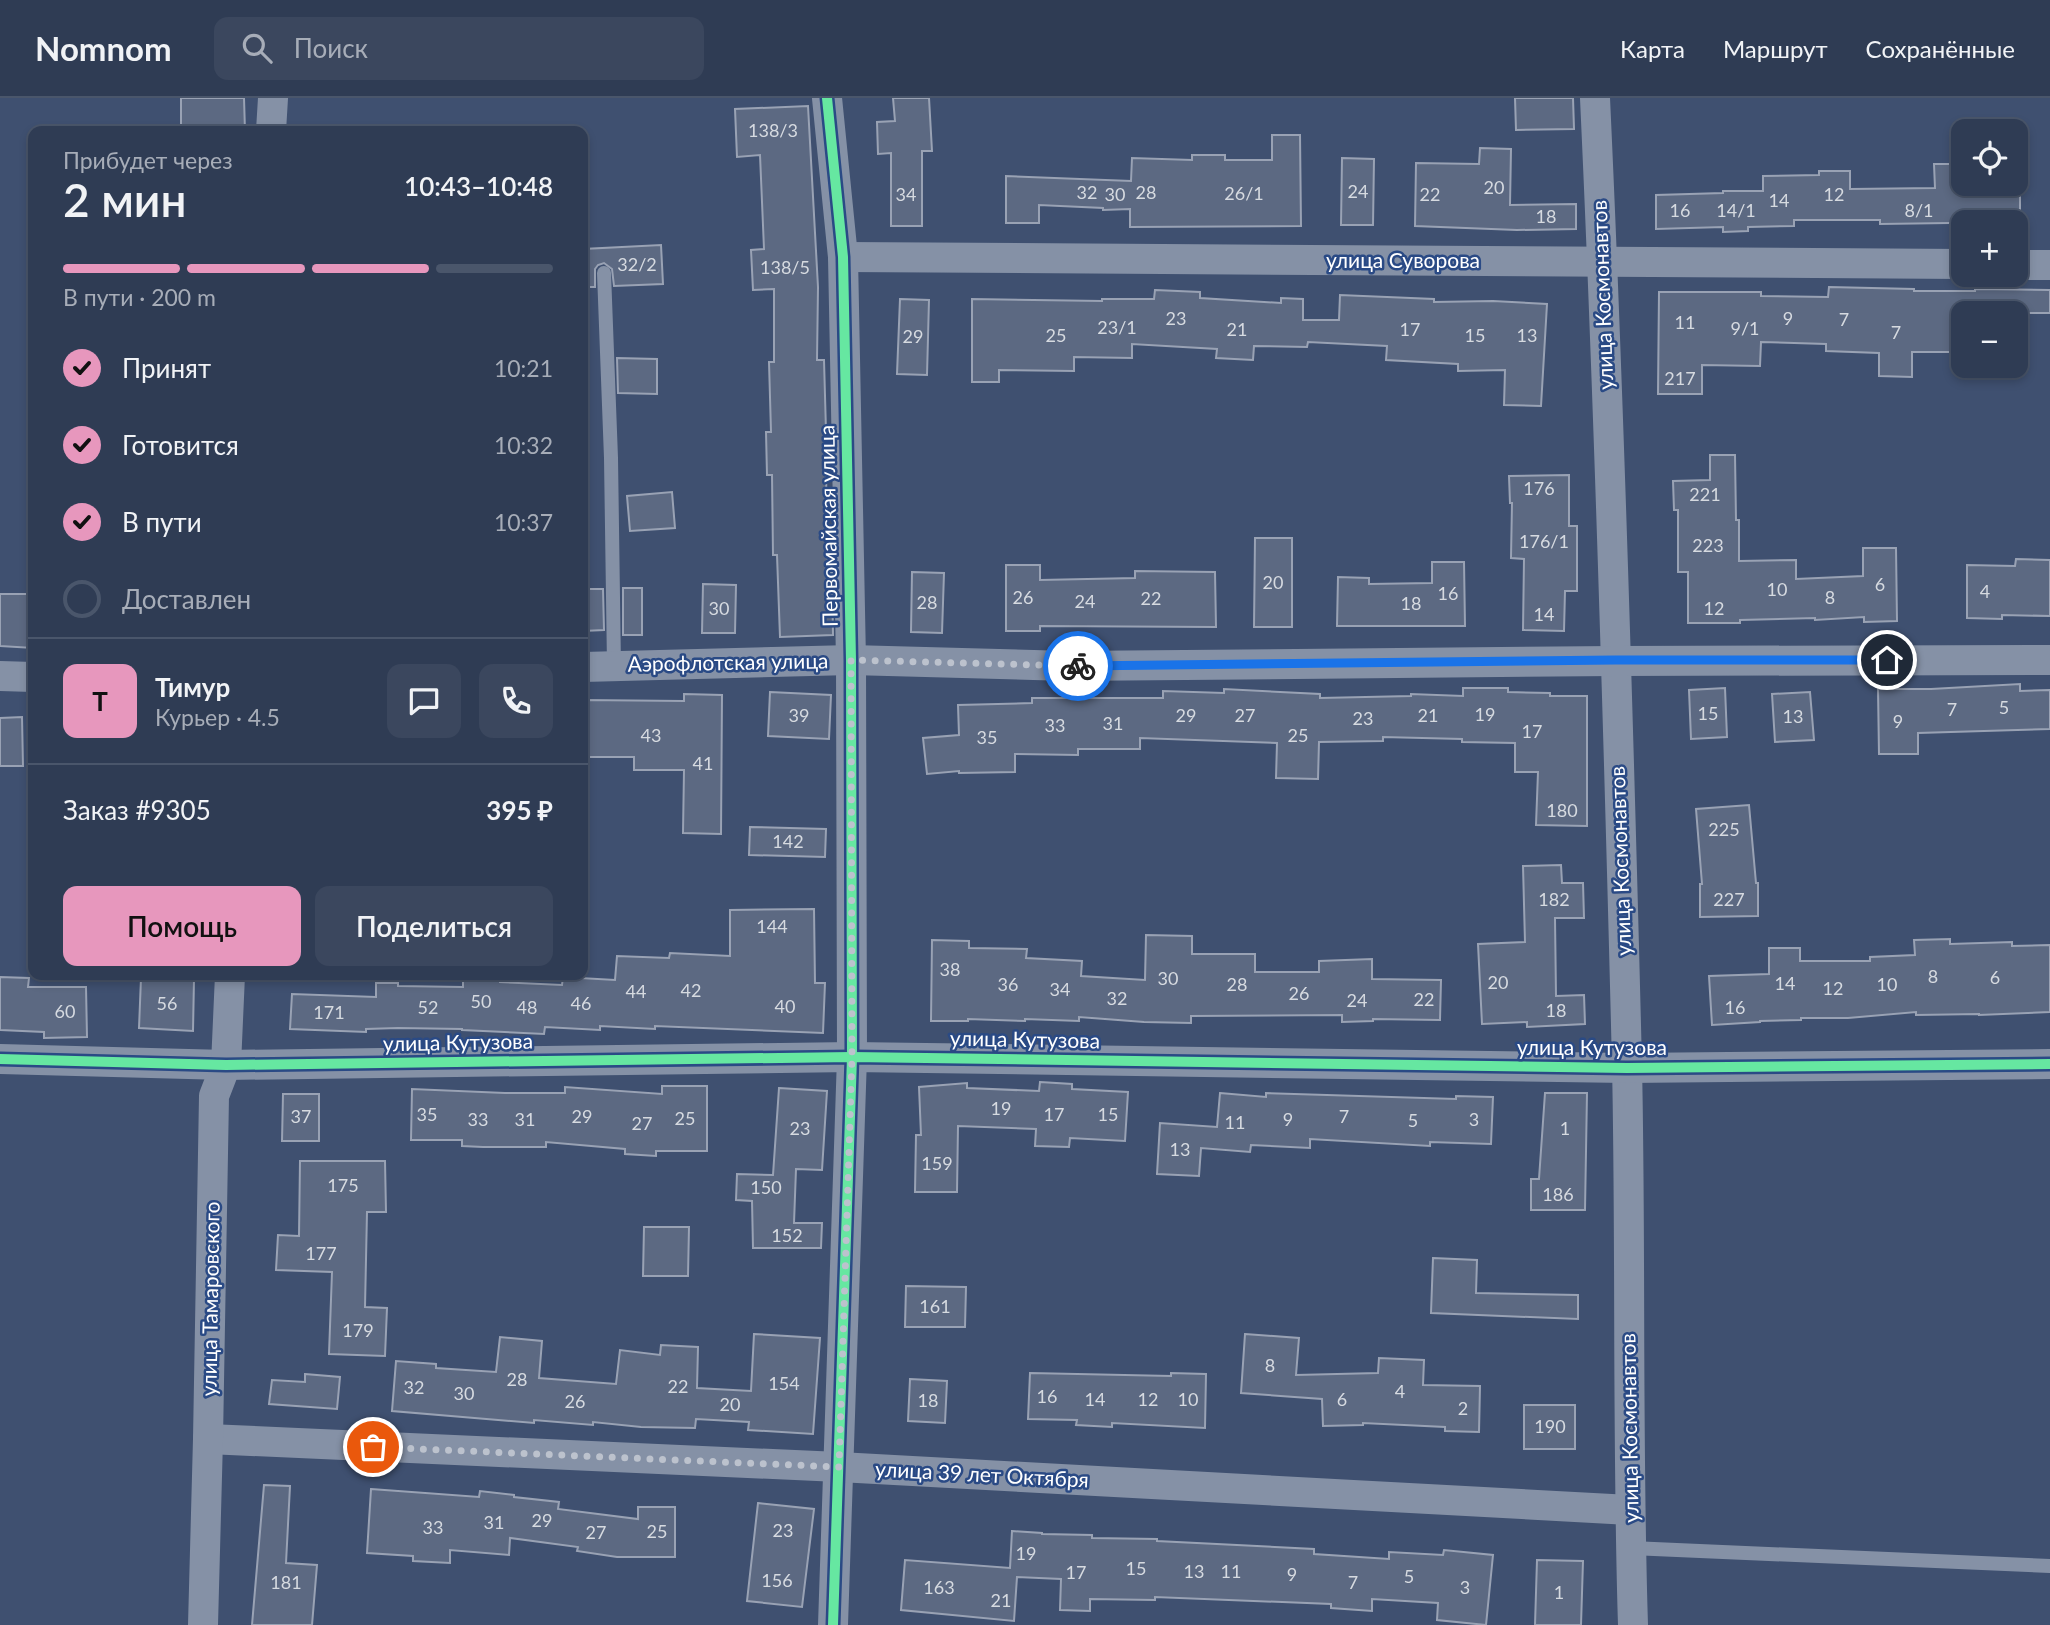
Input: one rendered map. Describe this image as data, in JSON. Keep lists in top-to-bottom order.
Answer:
{
  "streets": {
    "street": [
      "улица Суворова",
      "улица Космонавтов",
      "Первомайская улица",
      "Аэрофлотская улица",
      "улица Кутузова",
      "улица Тамаровского",
      "улица 39 лет Октября"
    ]
  },
  "crossings": [
    ["улица Суворова", "улица Космонавтов"],
    ["улица Суворова", "Первомайская улица"],
    ["улица Космонавтов", "Аэрофлотская улица"],
    ["улица Космонавтов", "улица Кутузова"],
    ["улица Космонавтов", "улица 39 лет Октября"],
    ["Первомайская улица", "Аэрофлотская улица"],
    ["Первомайская улица", "улица Кутузова"],
    ["Первомайская улица", "улица 39 лет Октября"],
    ["улица Кутузова", "улица Тамаровского"],
    ["улица Тамаровского", "улица 39 лет Октября"]
  ],
  "house_numbers": [
    "138/3",
    "20",
    "24",
    "32",
    "28",
    "26/1",
    "34",
    "30",
    "22",
    "12",
    "14",
    "16",
    "14/1",
    "8/1",
    "18",
    "32/2",
    "138/5",
    "23",
    "9",
    "7",
    "11",
    "23/1",
    "9/1",
    "21",
    "17",
    "7",
    "25",
    "15",
    "13",
    "29",
    "217",
    "176",
    "221",
    "176/1",
    "223",
    "20",
    "6",
    "10",
    "4",
    "16",
    "26",
    "8",
    "22",
    "24",
    "28",
    "18",
    "30",
    "12",
    "14",
    "5",
    "7",
    "15",
    "19",
    "39",
    "29",
    "27",
    "21",
    "13",
    "23",
    "9",
    "31",
    "33",
    "17",
    "43",
    "25",
    "35",
    "41",
    "180",
    "225",
    "142",
    "182",
    "227",
    "144",
    "38",
    "8",
    "6",
    "30",
    "20",
    "14",
    "36",
    "28",
    "10",
    "12",
    "34",
    "42",
    "44",
    "26",
    "32",
    "22",
    "24",
    "50",
    "56",
    "46",
    "40",
    "52",
    "48",
    "16",
    "18",
    "60",
    "171",
    "19",
    "35",
    "17",
    "15",
    "37",
    "29",
    "7",
    "25",
    "33",
    "31",
    "9",
    "3",
    "5",
    "11",
    "27",
    "23",
    "1",
    "13",
    "159",
    "175",
    "150",
    "186",
    "152",
    "177",
    "161",
    "179",
    "8",
    "28",
    "154",
    "22",
    "32",
    "4",
    "30",
    "16",
    "14",
    "12",
    "10",
    "6",
    "18",
    "26",
    "20",
    "2",
    "190",
    "29",
    "31",
    "33",
    "23",
    "25",
    "27",
    "19",
    "15",
    "13",
    "11",
    "17",
    "9",
    "5",
    "156",
    "181",
    "7",
    "163",
    "3",
    "1",
    "21"
  ],
  "page": {
    "header": "Nomnom",
    "search": "Поиск",
    "nav": ["Карта", "Маршрут", "Сохранённые"],
    "map_buttons": ["+", "−"],
    "heading": ["2 мин", "Прибудет через", "10:43–10:48"],
    "panel": [
      "Тимур",
      "Курьер · 4.5",
      "Заказ #9305",
      "395 ₽"
    ],
    "bar": "В пути · 200 m",
    "list": [
      ["Принят", "10:21"],
      ["Готовится", "10:32"],
      ["В пути", "10:37"],
      "Доставлен"
    ],
    "round": "Т",
    "buttons": ["Помощь", "Поделиться"]
  }
}
